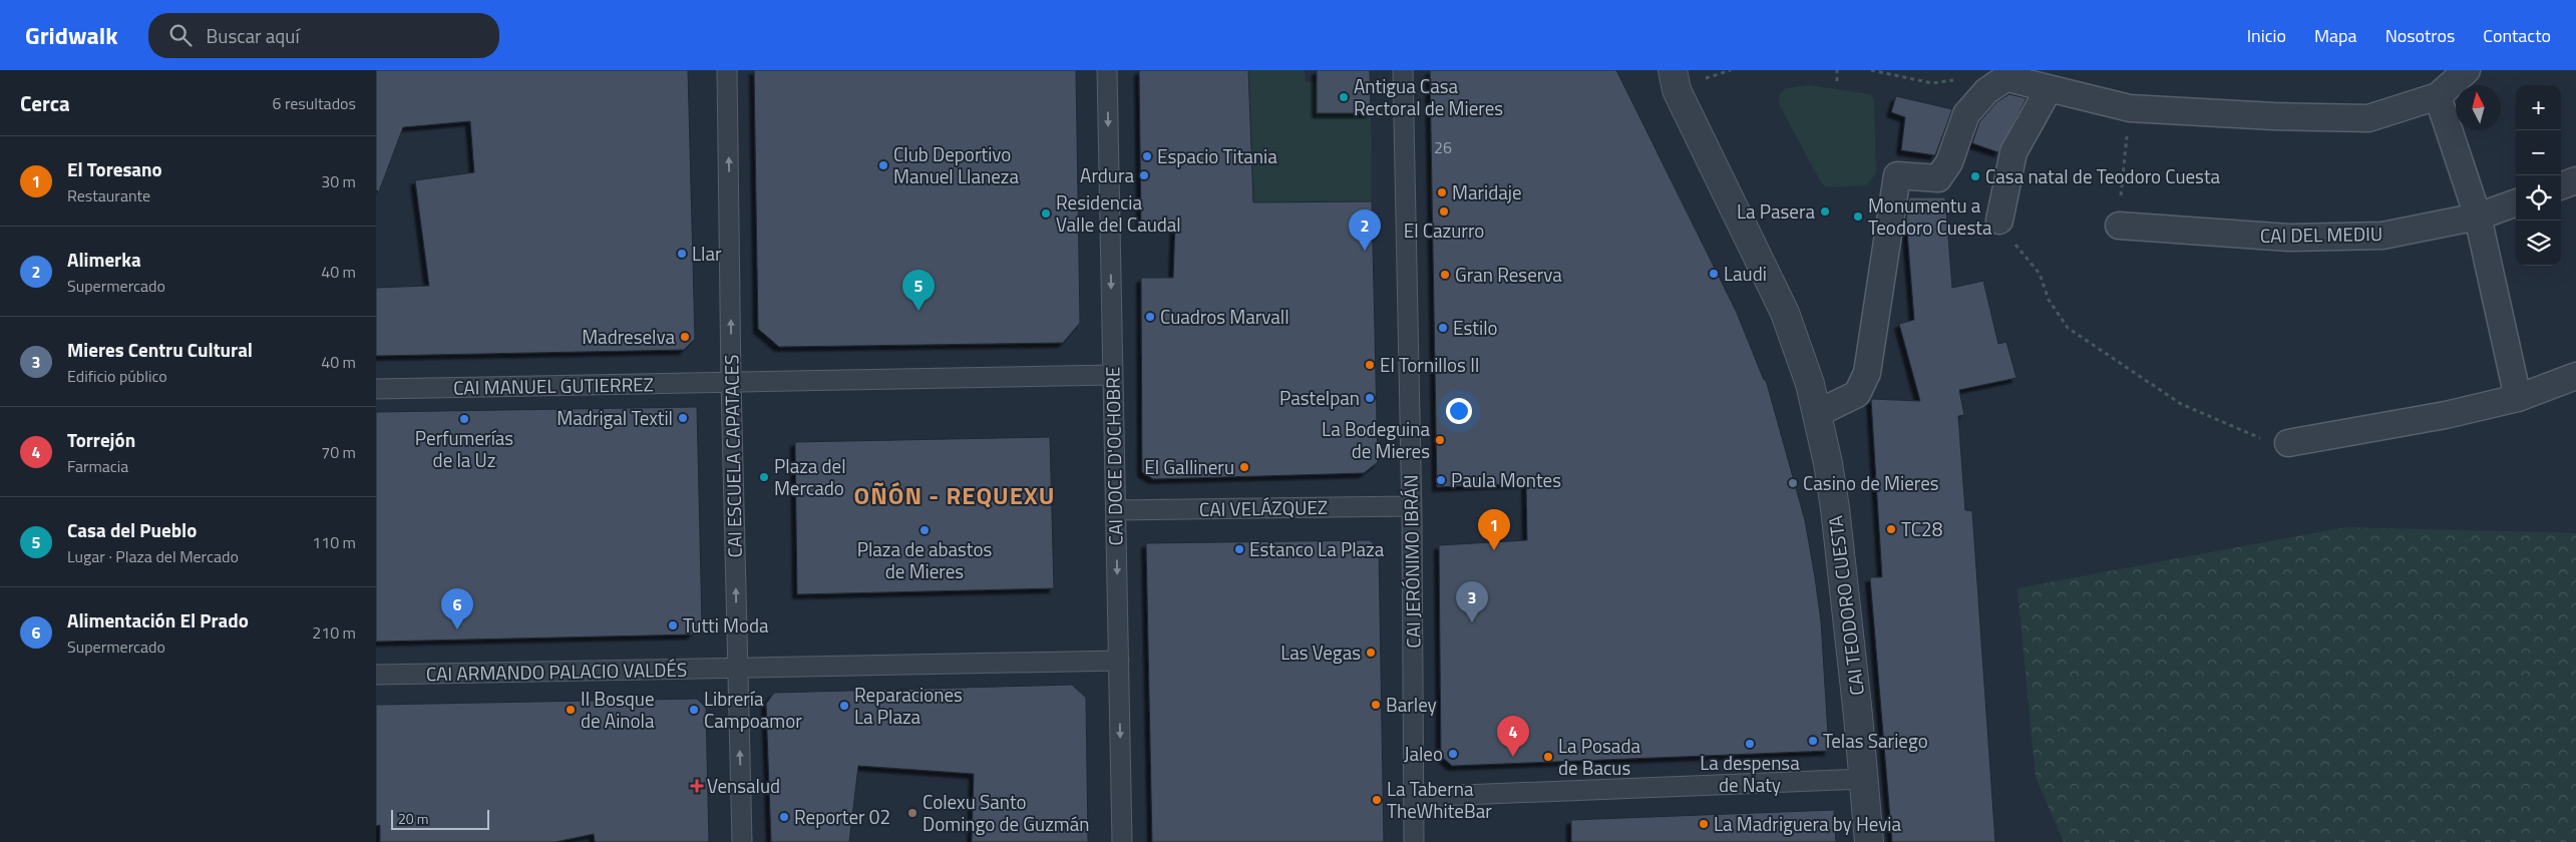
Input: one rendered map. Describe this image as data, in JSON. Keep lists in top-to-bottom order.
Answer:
{
  "streets": {
    "street": [
      "CAI DEL MEDIU",
      "CAI MANUEL GUTIERREZ",
      "CAI ESCUELA CAPATACES",
      "CAI DOCE D'OCHOBRE",
      "CAI VELÁZQUEZ",
      "CAI JERÓNIMO IBRÁN",
      "CAI TEODORO CUESTA",
      "CAI ARMANDO PALACIO VALDÉS"
    ]
  },
  "crossings": [
    ["CAI MANUEL GUTIERREZ", "CAI ESCUELA CAPATACES"],
    ["CAI ESCUELA CAPATACES", "CAI ARMANDO PALACIO VALDÉS"],
    ["CAI DOCE D'OCHOBRE", "CAI VELÁZQUEZ"],
    ["CAI VELÁZQUEZ", "CAI JERÓNIMO IBRÁN"]
  ],
  "one_way": ["CAI ESCUELA CAPATACES", "CAI DOCE D'OCHOBRE"],
  "districts": ["OÑÓN - REQUEXU"],
  "places": {
    "other": [
      "Antigua Casa Rectoral de Mieres",
      "Espacio Titania",
      "Club Deportivo Manuel Llaneza",
      "Ardura",
      "Casa natal de Teodoro Cuesta",
      "Maridaje",
      "El Cazurro",
      "La Pasera",
      "Residencia Valle del Caudal",
      "Monumentu a Teodoro Cuesta",
      "Llar",
      "Laudi",
      "Gran Reserva",
      "Cuadros Marvall",
      "Estilo",
      "Madreselva",
      "El Tornillos II",
      "Pastelpan",
      "Madrigal Textil",
      "Perfumerías de la Uz",
      "La Bodeguina de Mieres",
      "El Gallineru",
      "Plaza del Mercado",
      "Paula Montes",
      "Casino de Mieres",
      "TC28",
      "Plaza de abastos de Mieres",
      "Estanco La Plaza",
      "Tutti Moda",
      "Las Vegas",
      "Barley",
      "Reparaciones La Plaza",
      "Il Bosque de Ainola",
      "Librería Campoamor",
      "Telas Sariego",
      "La despensa de Naty",
      "Jaleo",
      "La Posada de Bacus",
      "La Taberna TheWhiteBar",
      "Colexu Santo Domingo de Guzmán",
      "Reporter 02",
      "La Madriguera by Hevia"
    ],
    "health": ["Vensalud"]
  },
  "house_numbers": ["26"],
  "scale_bar": "20 m",
  "north": "top",
  "page": {
    "header": "Gridwalk",
    "search": "Buscar aquí",
    "nav": [
      "Inicio",
      "Mapa",
      "Nosotros",
      "Contacto"
    ],
    "heading": ["Cerca", "6 resultados"],
    "map_buttons": ["+", "−"],
    "list": [
      {
        "mark": "1",
        "name": "El Toresano",
        "note": "Restaurante",
        "value": "30 m"
      },
      {
        "mark": "2",
        "name": "Alimerka",
        "note": "Supermercado",
        "value": "40 m"
      },
      {
        "mark": "3",
        "name": "Mieres Centru Cultural",
        "note": "Edificio público",
        "value": "40 m"
      },
      {
        "mark": "4",
        "name": "Torrejón",
        "note": "Farmacia",
        "value": "70 m"
      },
      {
        "mark": "5",
        "name": "Casa del Pueblo",
        "note": "Lugar · Plaza del Mercado",
        "value": "110 m"
      },
      {
        "mark": "6",
        "name": "Alimentación El Prado",
        "note": "Supermercado",
        "value": "210 m"
      }
    ],
    "pins": [
      "2",
      "5",
      "1",
      "3",
      "6",
      "4"
    ],
    "scale": "20 m"
  }
}
